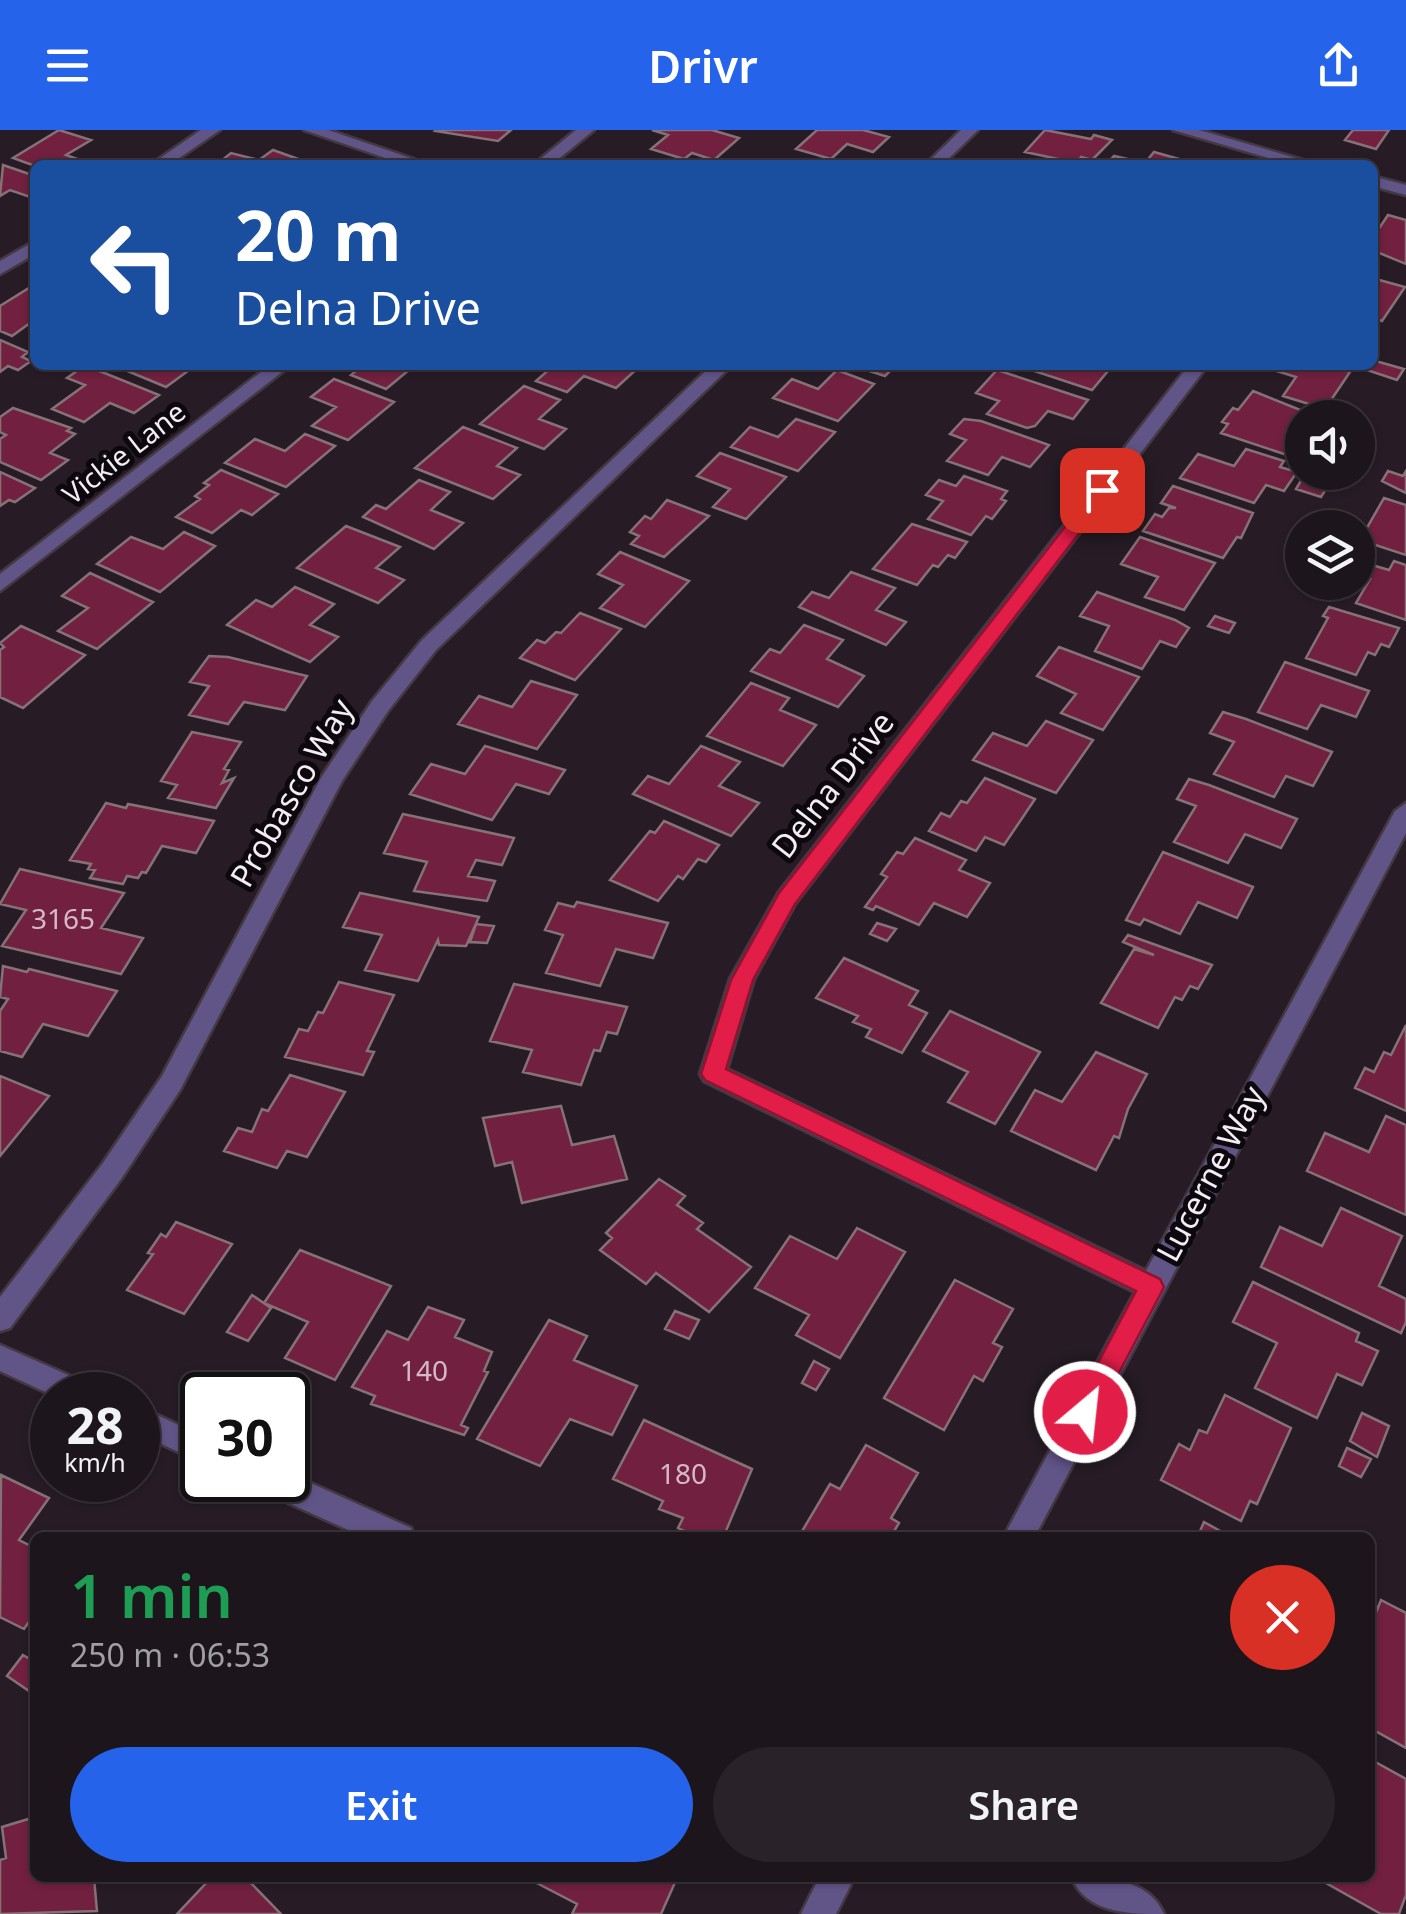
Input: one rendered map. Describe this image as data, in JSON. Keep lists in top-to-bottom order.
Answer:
{
  "streets": {
    "street": [
      "Vickie Lane",
      "Delna Drive",
      "Probasco Way",
      "Lucerne Way"
    ]
  },
  "crossings": [
    ["Delna Drive", "Lucerne Way"]
  ],
  "house_numbers": ["3165", "140", "180"],
  "page": {
    "header": "Drivr",
    "turn": ["20 m", "Delna Drive"],
    "speed": "28 km/h",
    "limit": "30",
    "heading": ["1 min", "250 m · 06:53"],
    "buttons": ["Exit", "Share"]
  }
}
